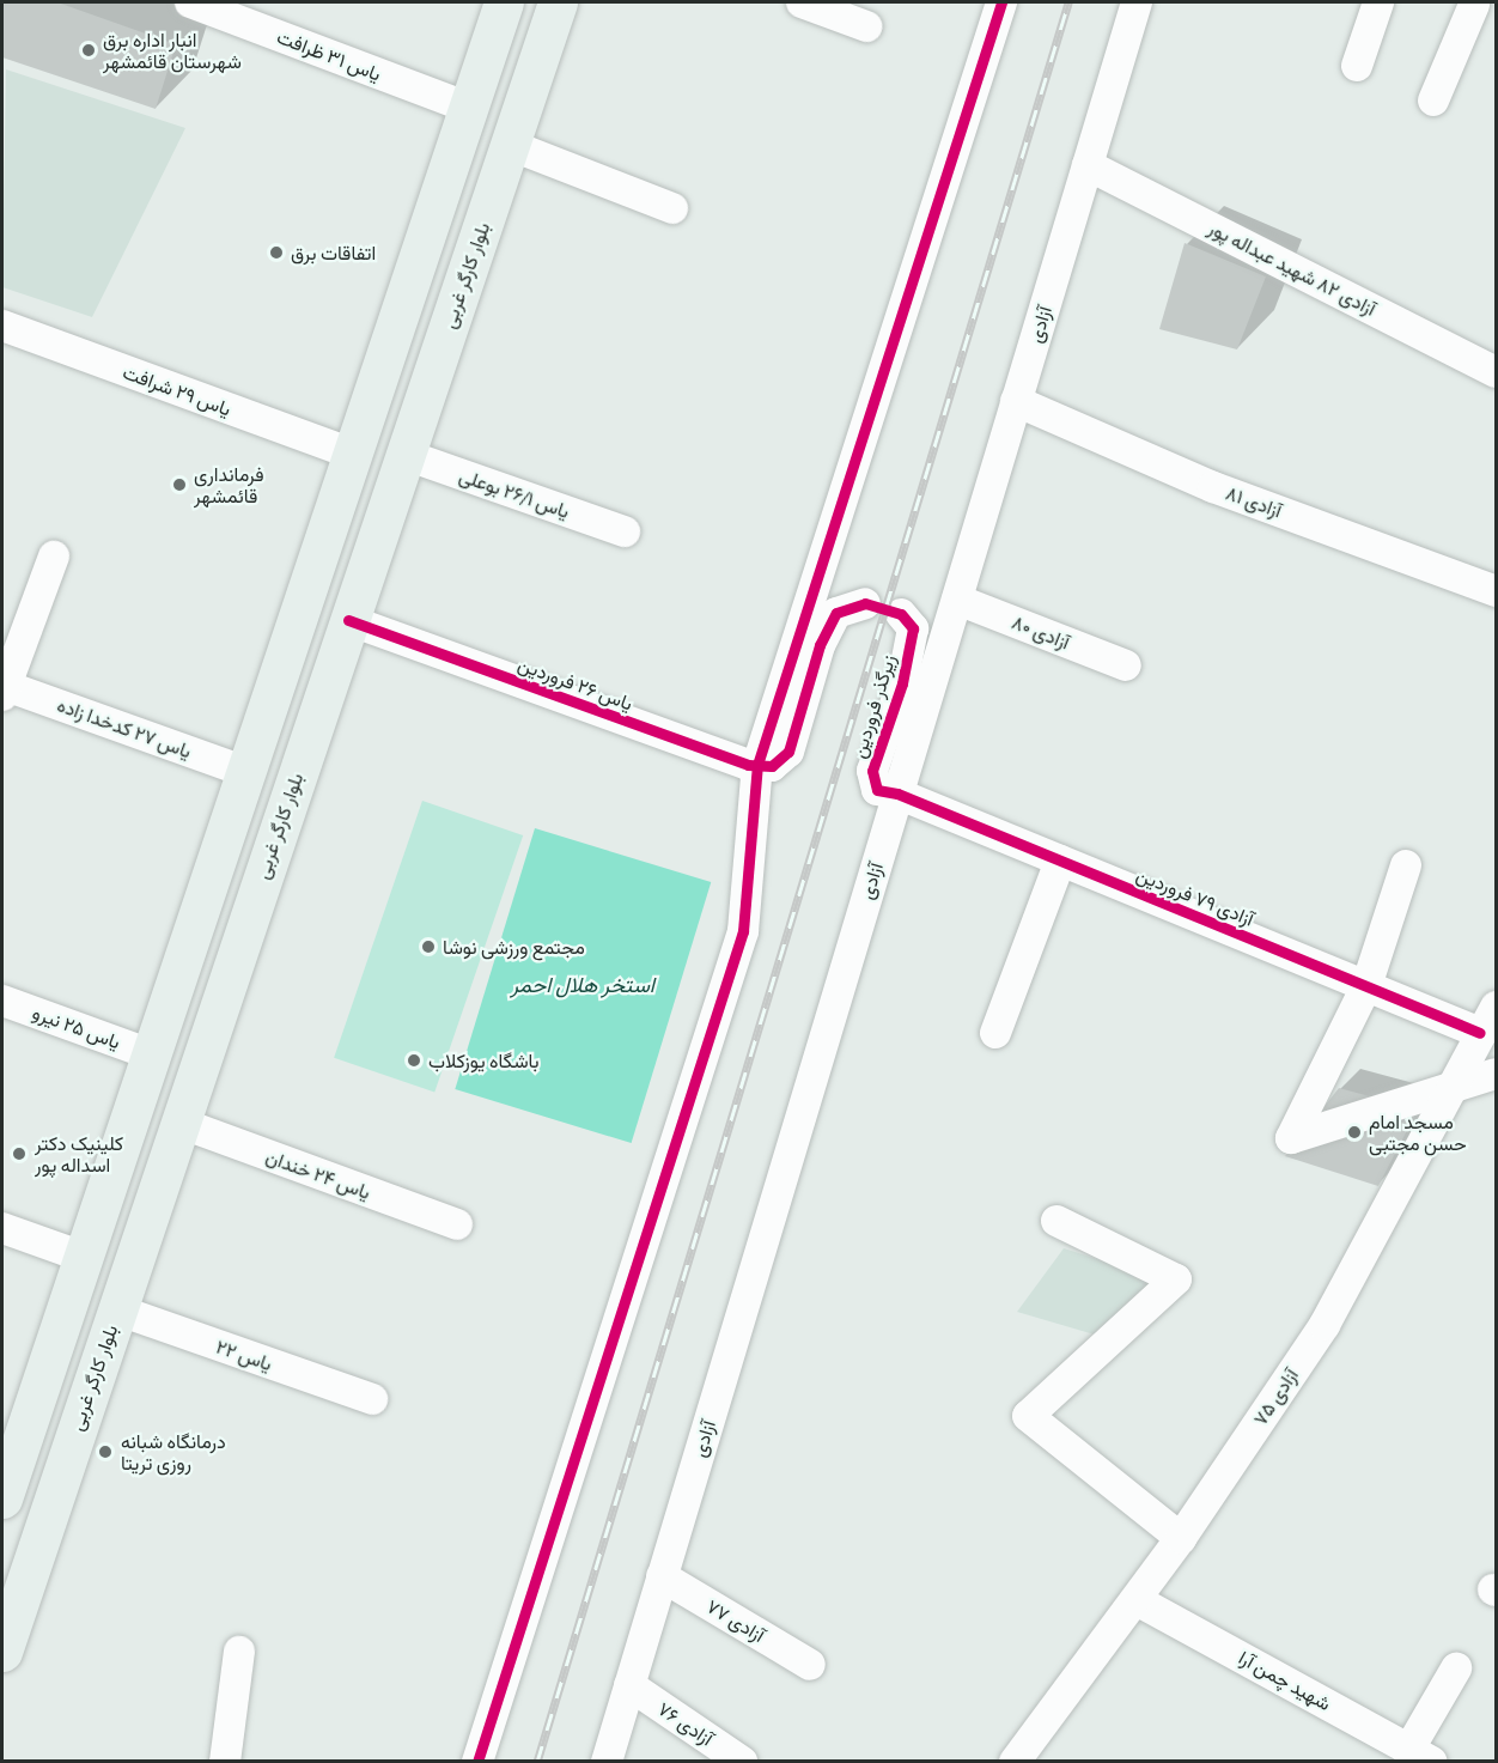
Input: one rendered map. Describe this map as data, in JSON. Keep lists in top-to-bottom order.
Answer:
{
  "streets": {
    "main road": ["بلوار کارگر غربی"],
    "street": [
      "یاس ۳۱ ظرافت",
      "آزادی ۸۲ شهید عبداله پور",
      "آزادی",
      "یاس ۲۹ شرافت",
      "یاس ۲۶/۱ بوعلی",
      "آزادی ۸۱",
      "آزادی ۸۰",
      "یاس ۲۶ فروردین",
      "زیرگذر فروردین",
      "یاس ۲۷ کدخدا زاده",
      "آزادی ۷۹ فروردین",
      "یاس ۲۵ نیرو",
      "یاس ۲۴ خندان",
      "یاس ۲۲",
      "آزادی ۷۵",
      "آزادی ۷۷",
      "شهید چمن آرا",
      "آزادی ۷۶"
    ]
  },
  "crossings": [
    ["آزادی ۸۲ شهید عبداله پور", "آزادی"],
    ["بلوار کارگر غربی", "یاس ۲۶/۱ بوعلی"],
    ["بلوار کارگر غربی", "یاس ۲۶ فروردین"],
    ["بلوار کارگر غربی", "یاس ۲۴ خندان"],
    ["بلوار کارگر غربی", "یاس ۲۲"],
    ["آزادی", "آزادی ۸۱"],
    ["آزادی", "آزادی ۸۰"],
    ["آزادی", "زیرگذر فروردین"],
    ["آزادی", "آزادی ۷۹ فروردین"],
    ["آزادی", "آزادی ۷۷"],
    ["آزادی", "آزادی ۷۶"],
    ["زیرگذر فروردین", "آزادی ۷۹ فروردین"],
    ["آزادی ۷۹ فروردین", "آزادی ۷۵"],
    ["آزادی ۷۵", "شهید چمن آرا"]
  ],
  "water": ["استخر هلال احمر"],
  "places": [
    "انبار اداره برق شهرستان قائمشهر",
    "اتفاقات برق",
    "فرمانداری قائمشهر",
    "مجتمع ورزشی نوشا",
    "باشگاه یوزکلاب",
    "مسجد امام حسن مجتبی",
    "کلینیک دکتر اسداله پور",
    "درمانگاه شبانه روزی تریتا"
  ]
}
